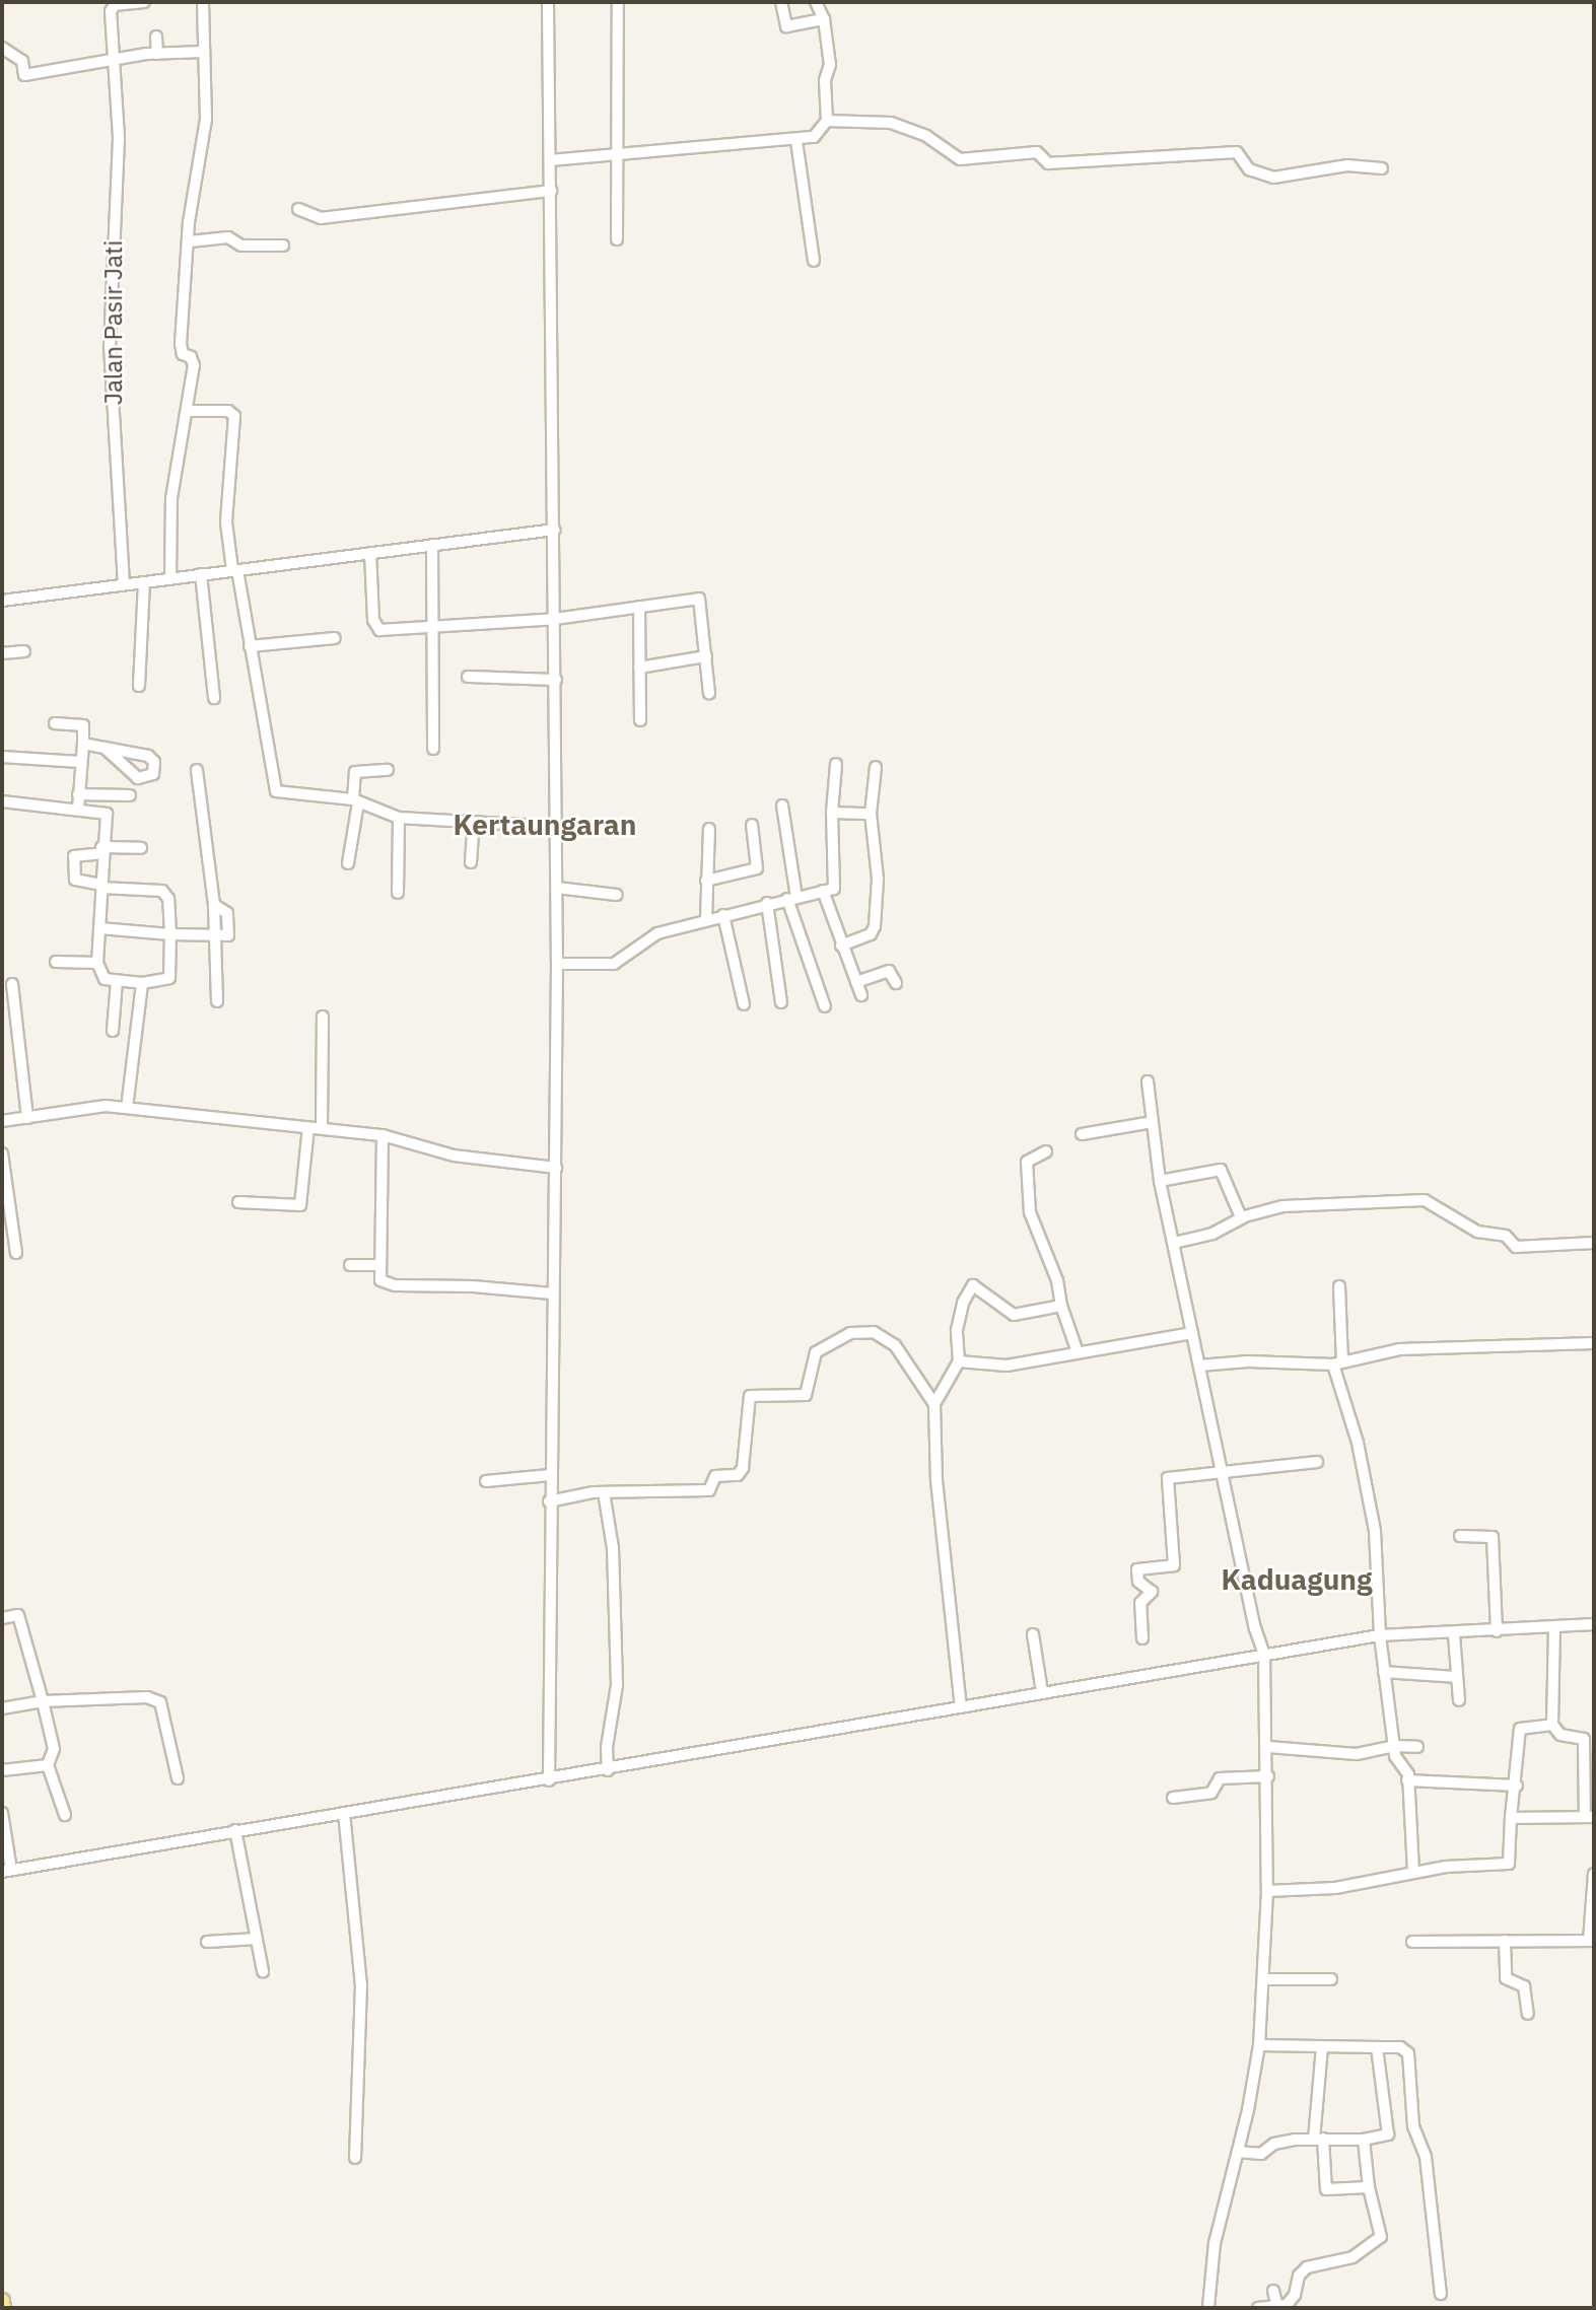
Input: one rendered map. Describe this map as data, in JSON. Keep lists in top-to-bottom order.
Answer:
{
  "streets": {
    "street": ["Jalan Pasir Jati"]
  },
  "districts": ["Kertaungaran", "Kaduagung"]
}
